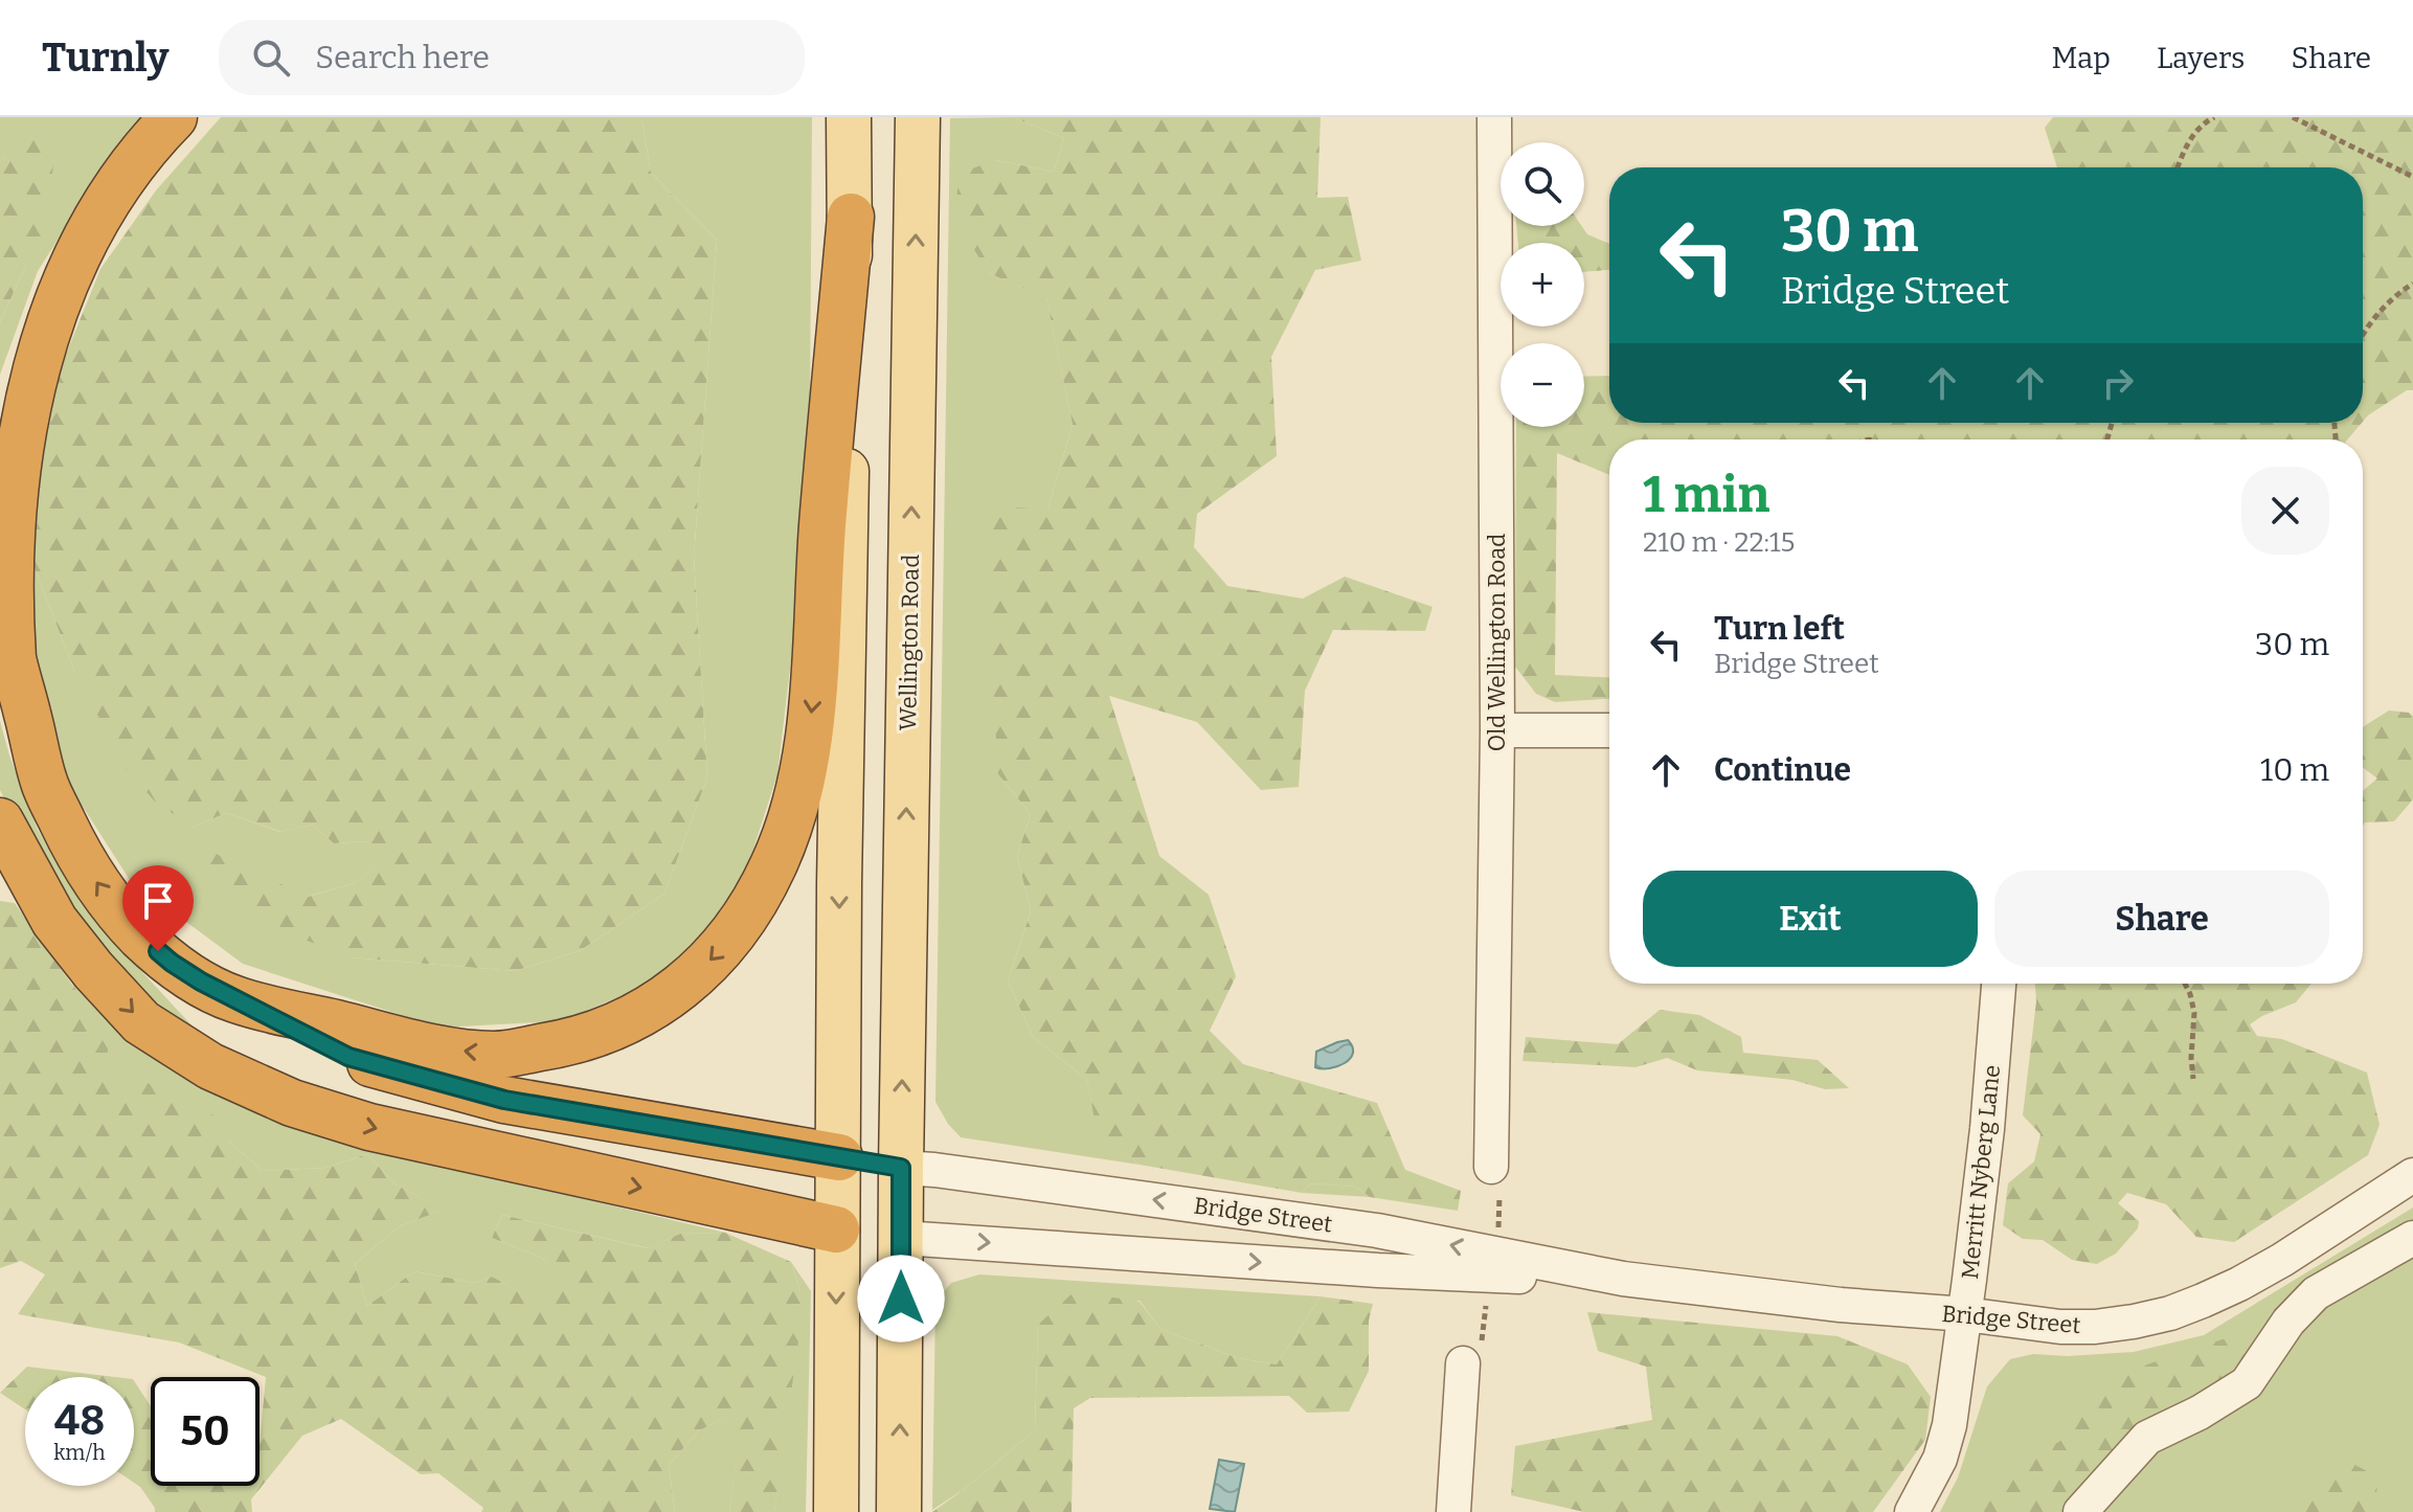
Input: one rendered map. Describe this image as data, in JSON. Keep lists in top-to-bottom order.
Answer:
{
  "streets": {
    "main road": ["Wellington Road", "Bridge Street"],
    "street": ["Old Wellington Road", "Merritt Nyberg Lane"]
  },
  "crossings": [
    ["Wellington Road", "Bridge Street"],
    ["Merritt Nyberg Lane", "Bridge Street"]
  ],
  "page": {
    "header": "Turnly",
    "search": "Search here",
    "nav": ["Map", "Layers", "Share"],
    "map_buttons": ["+", "−"],
    "turn": ["30 m", "Bridge Street"],
    "heading": ["1 min", "210 m · 22:15"],
    "list": [
      {
        "name": "Turn left",
        "note": "Bridge Street",
        "value": "30 m"
      },
      {
        "name": "Continue",
        "value": "10 m"
      }
    ],
    "buttons": ["Exit", "Share"],
    "speed": "48 km/h",
    "limit": "50"
  }
}
